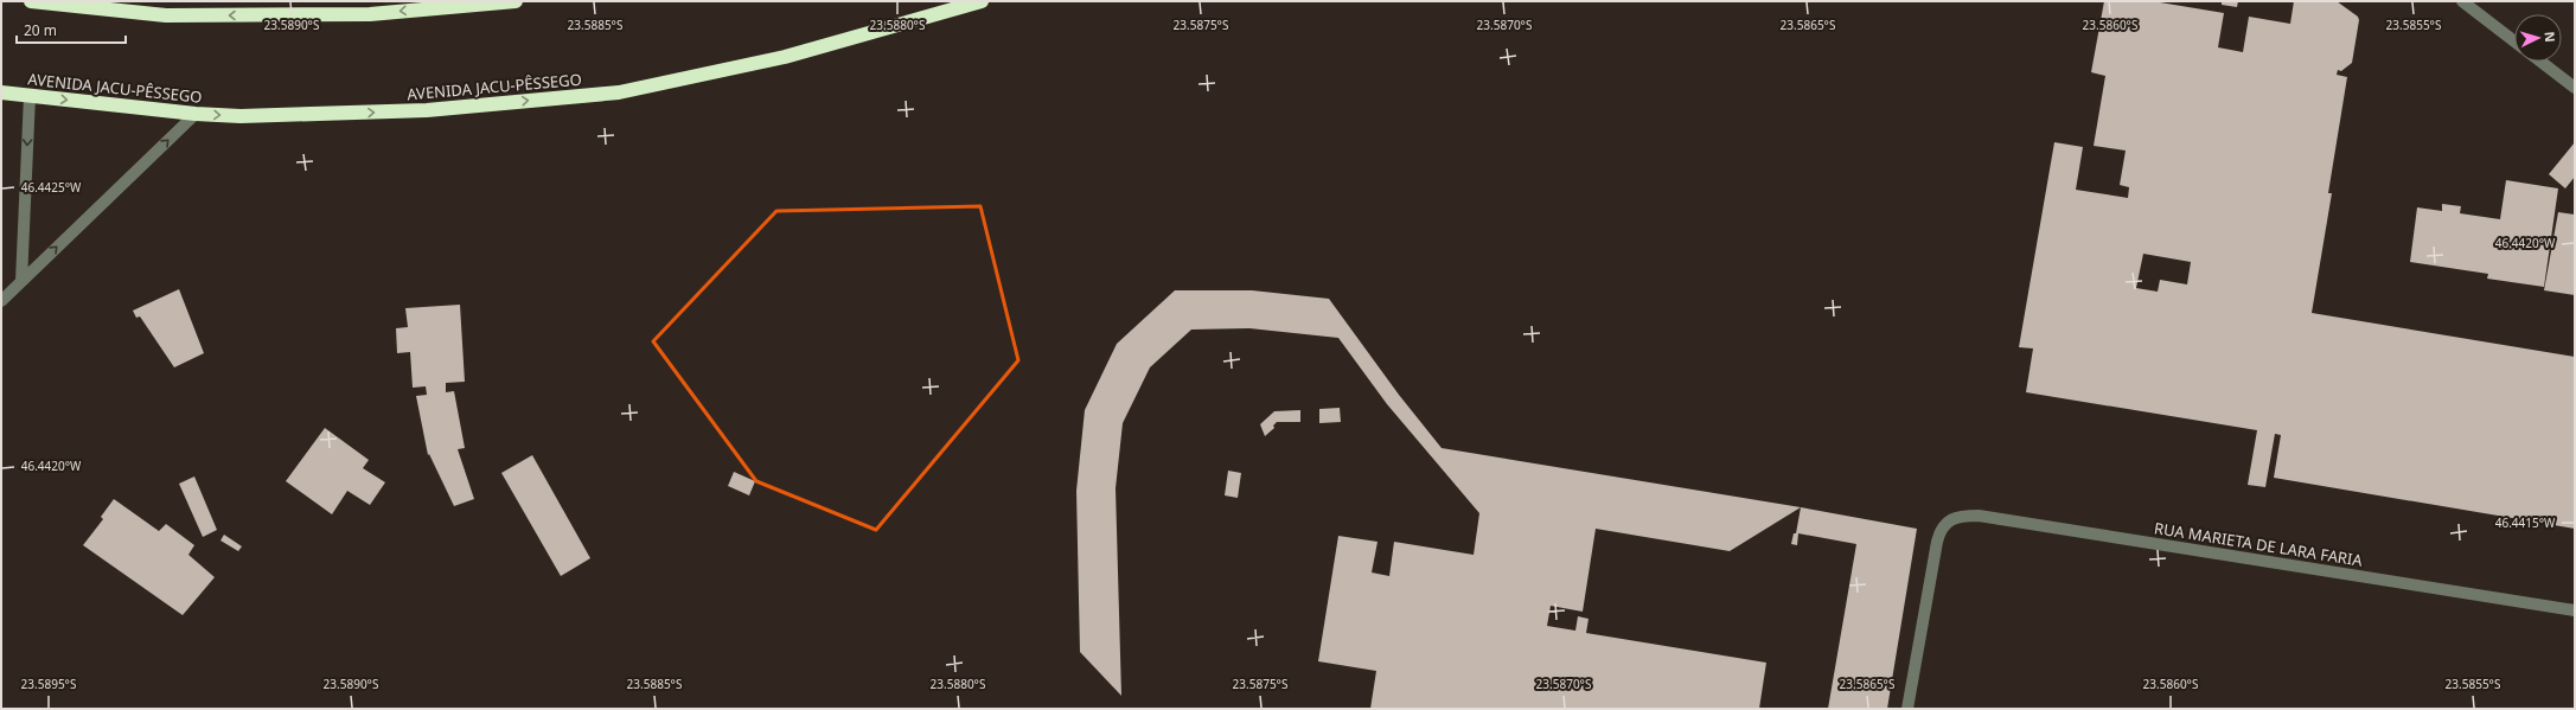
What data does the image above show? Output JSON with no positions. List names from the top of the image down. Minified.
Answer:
{"streets":{"highway":["AVENIDA JACU-PÊSSEGO"],"street":["RUA MARIETA DE LARA FARIA"]},"scale_bar":"20 m","north":"right","coordinates":["23.5890°S","23.5885°S","23.5880°S","23.5875°S","23.5870°S","23.5865°S","23.5860°S","23.5855°S","46.4425°W","46.4420°W","46.4415°W","23.5895°S"]}
